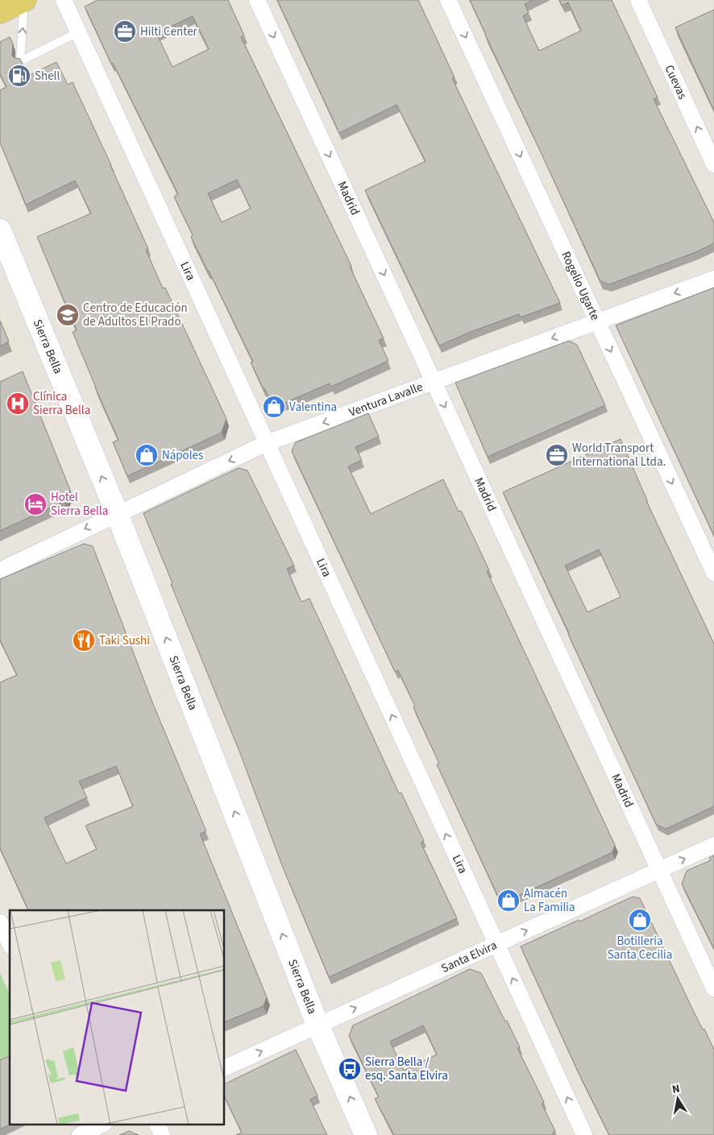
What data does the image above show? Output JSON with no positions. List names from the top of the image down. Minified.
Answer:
{"streets":{"main road":["Sierra Bella"],"street":["Cuevas","Madrid","Lira","Rogelio Ugarte","Ventura Lavalle","Santa Elvira"]},"crossings":[["Madrid","Ventura Lavalle"],["Madrid","Santa Elvira"],["Lira","Ventura Lavalle"],["Lira","Santa Elvira"],["Rogelio Ugarte","Ventura Lavalle"],["Sierra Bella","Ventura Lavalle"],["Sierra Bella","Santa Elvira"]],"one_way":["Cuevas","Madrid","Lira","Rogelio Ugarte","Sierra Bella","Ventura Lavalle","Santa Elvira"],"places":{"office":["Hilti Center","World Transport International Ltda."],"fuel station":["Shell"],"school or university":["Centro de Educación de Adultos El Prado"],"hospital":["Clínica Sierra Bella"],"shop":["Valentina","Nápoles","Almacén La Familia","Botilleria Santa Cecilia"],"hotel":["Hotel Sierra Bella"],"restaurant":["Taki Sushi"],"bus stop":["Sierra Bella / esq. Santa Elvira"]},"north":"top"}
